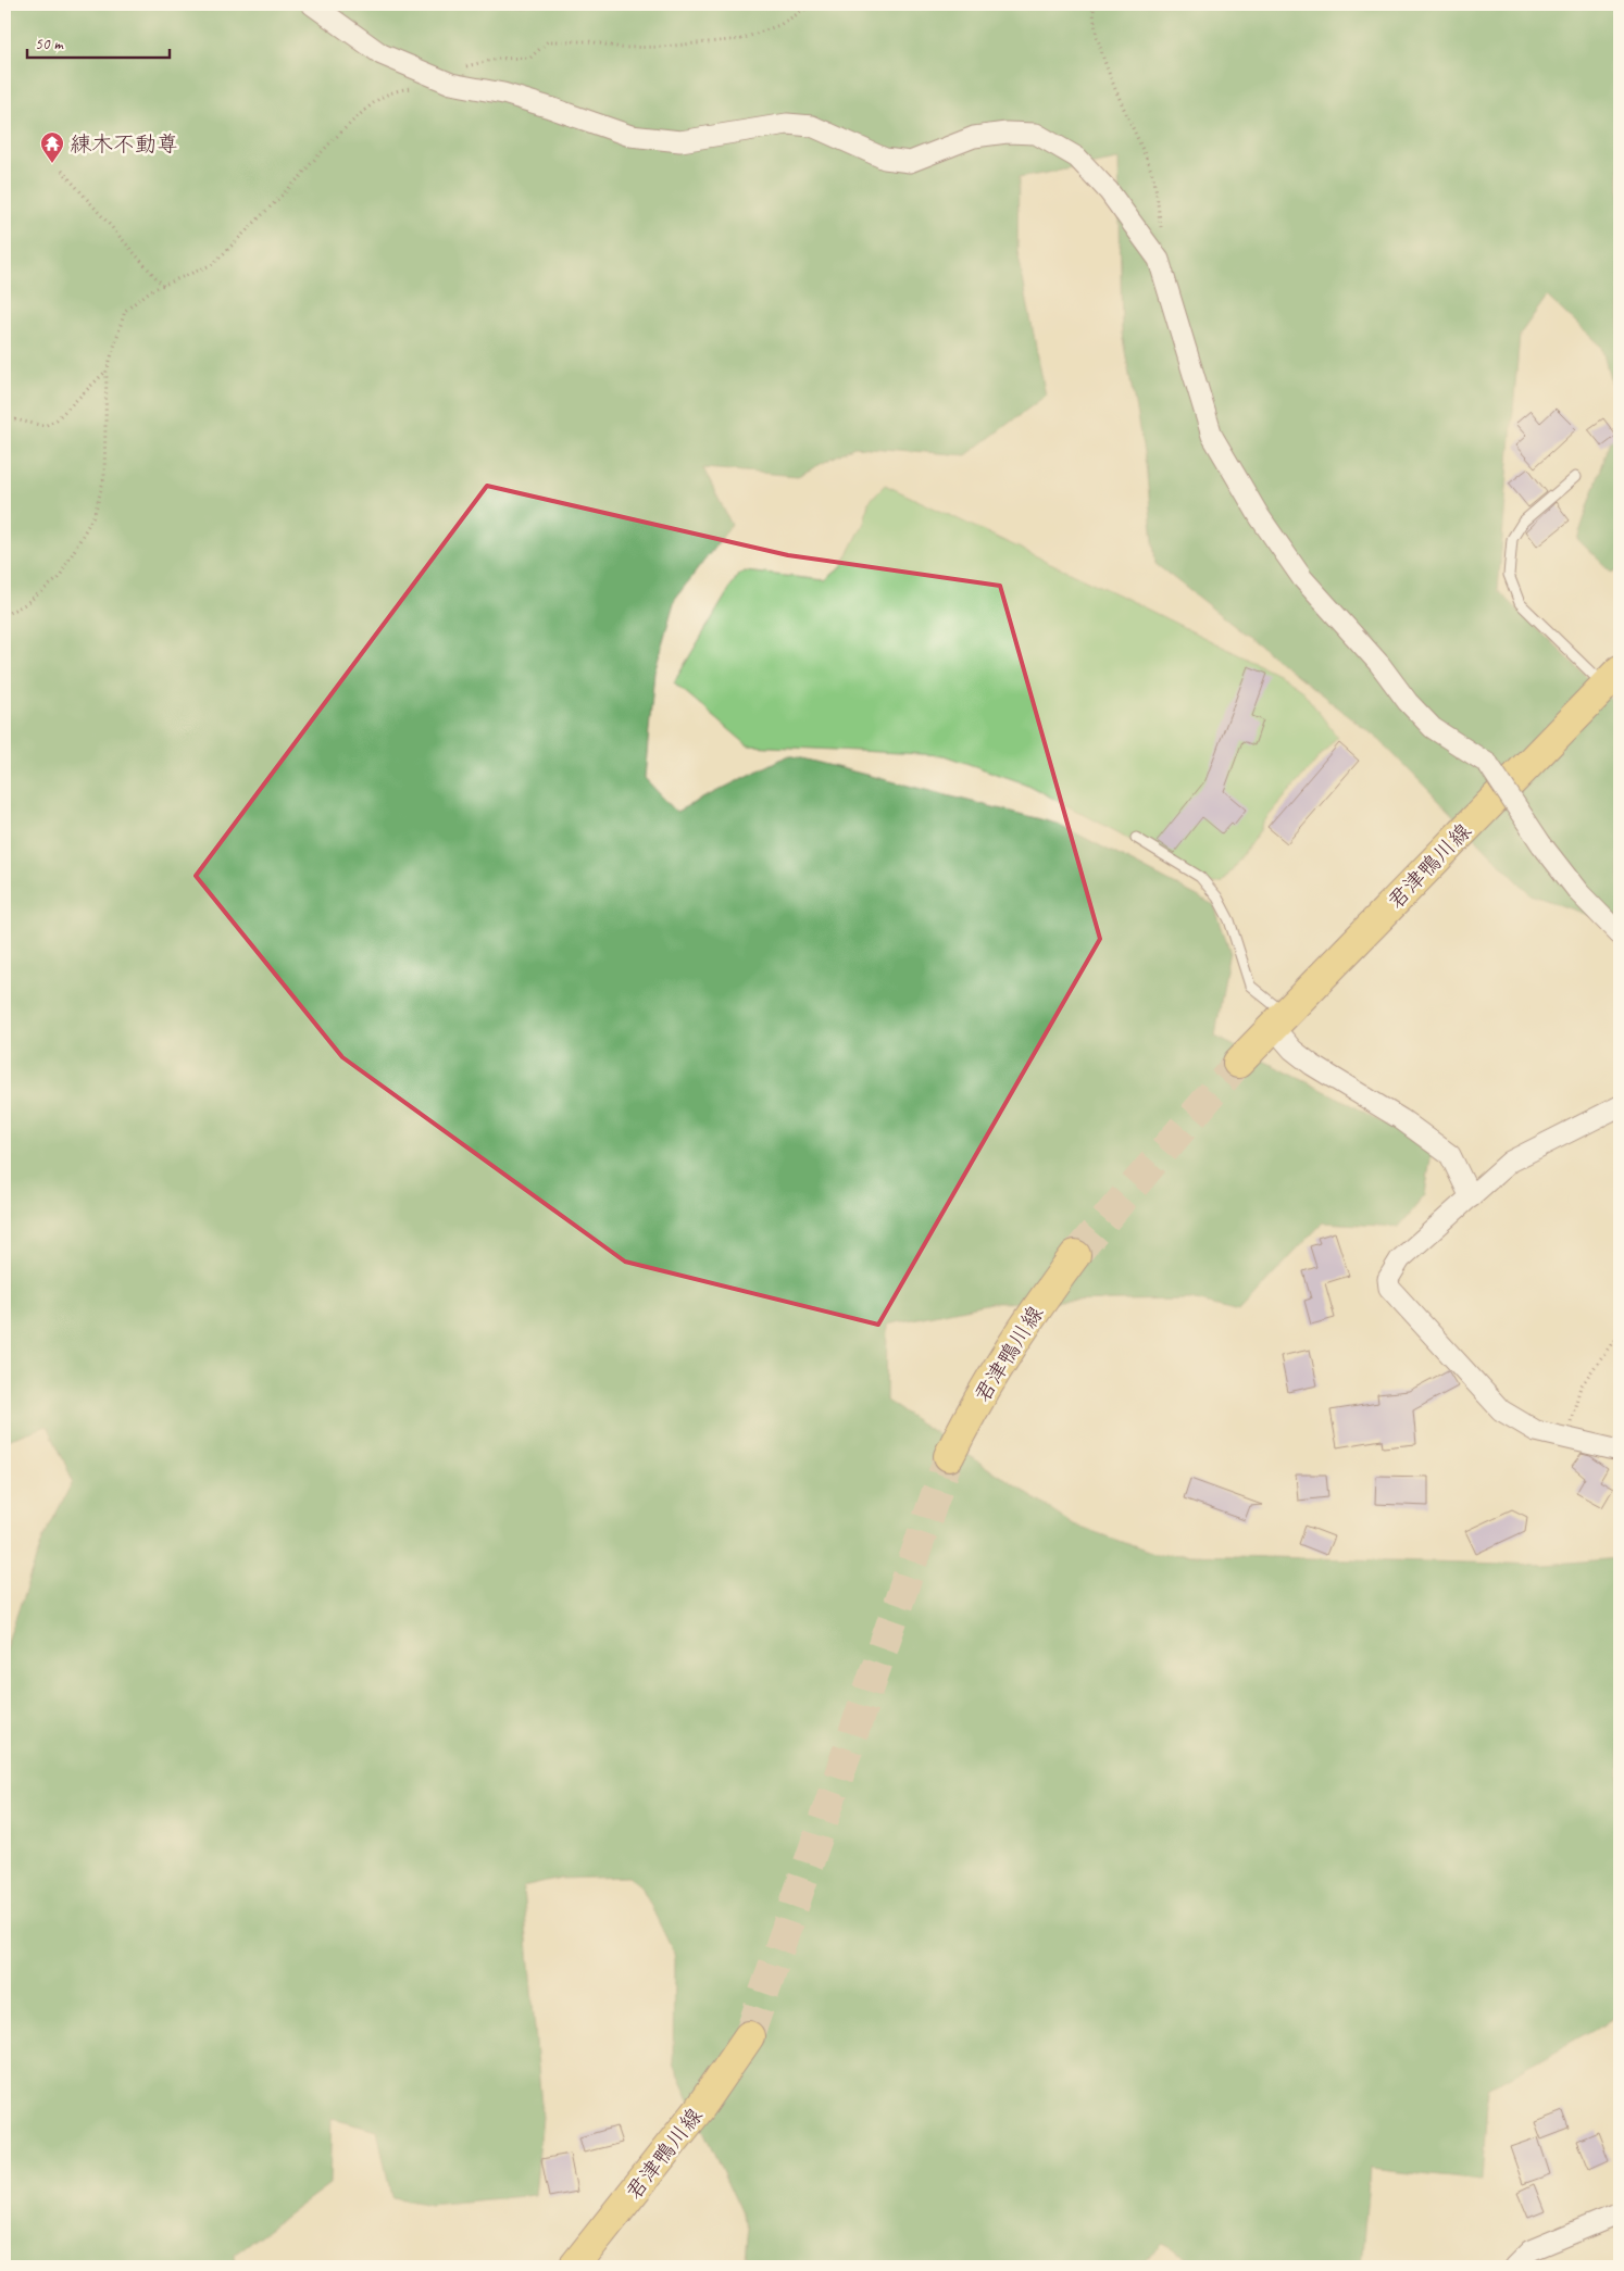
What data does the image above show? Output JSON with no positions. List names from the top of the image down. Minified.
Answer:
{"streets":{"main road":["君津鴨川線"]},"places":{"temple":["練木不動尊"]},"scale_bar":"50 m"}
